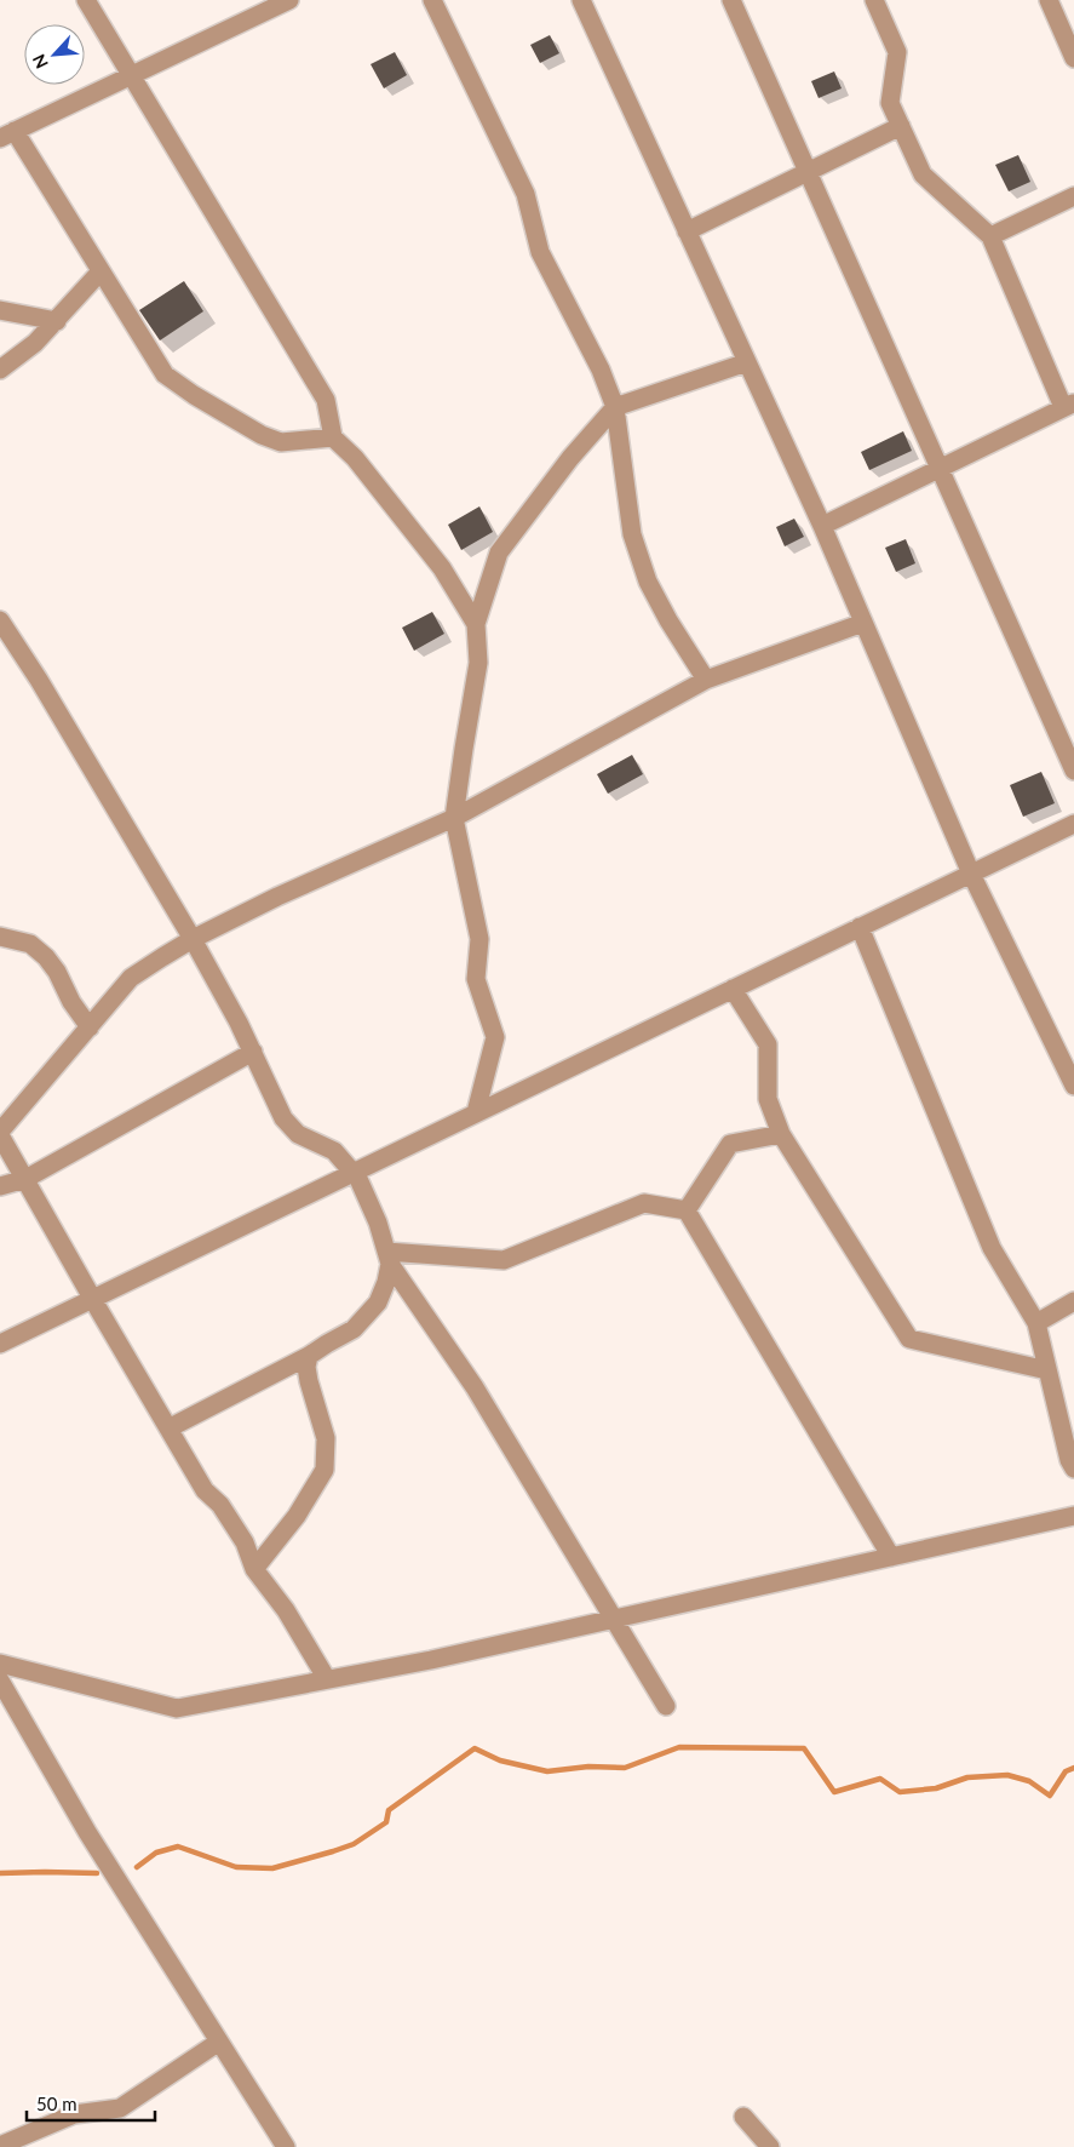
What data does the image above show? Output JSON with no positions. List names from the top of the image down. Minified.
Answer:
{"scale_bar":"50 m","north":"bottom left"}
